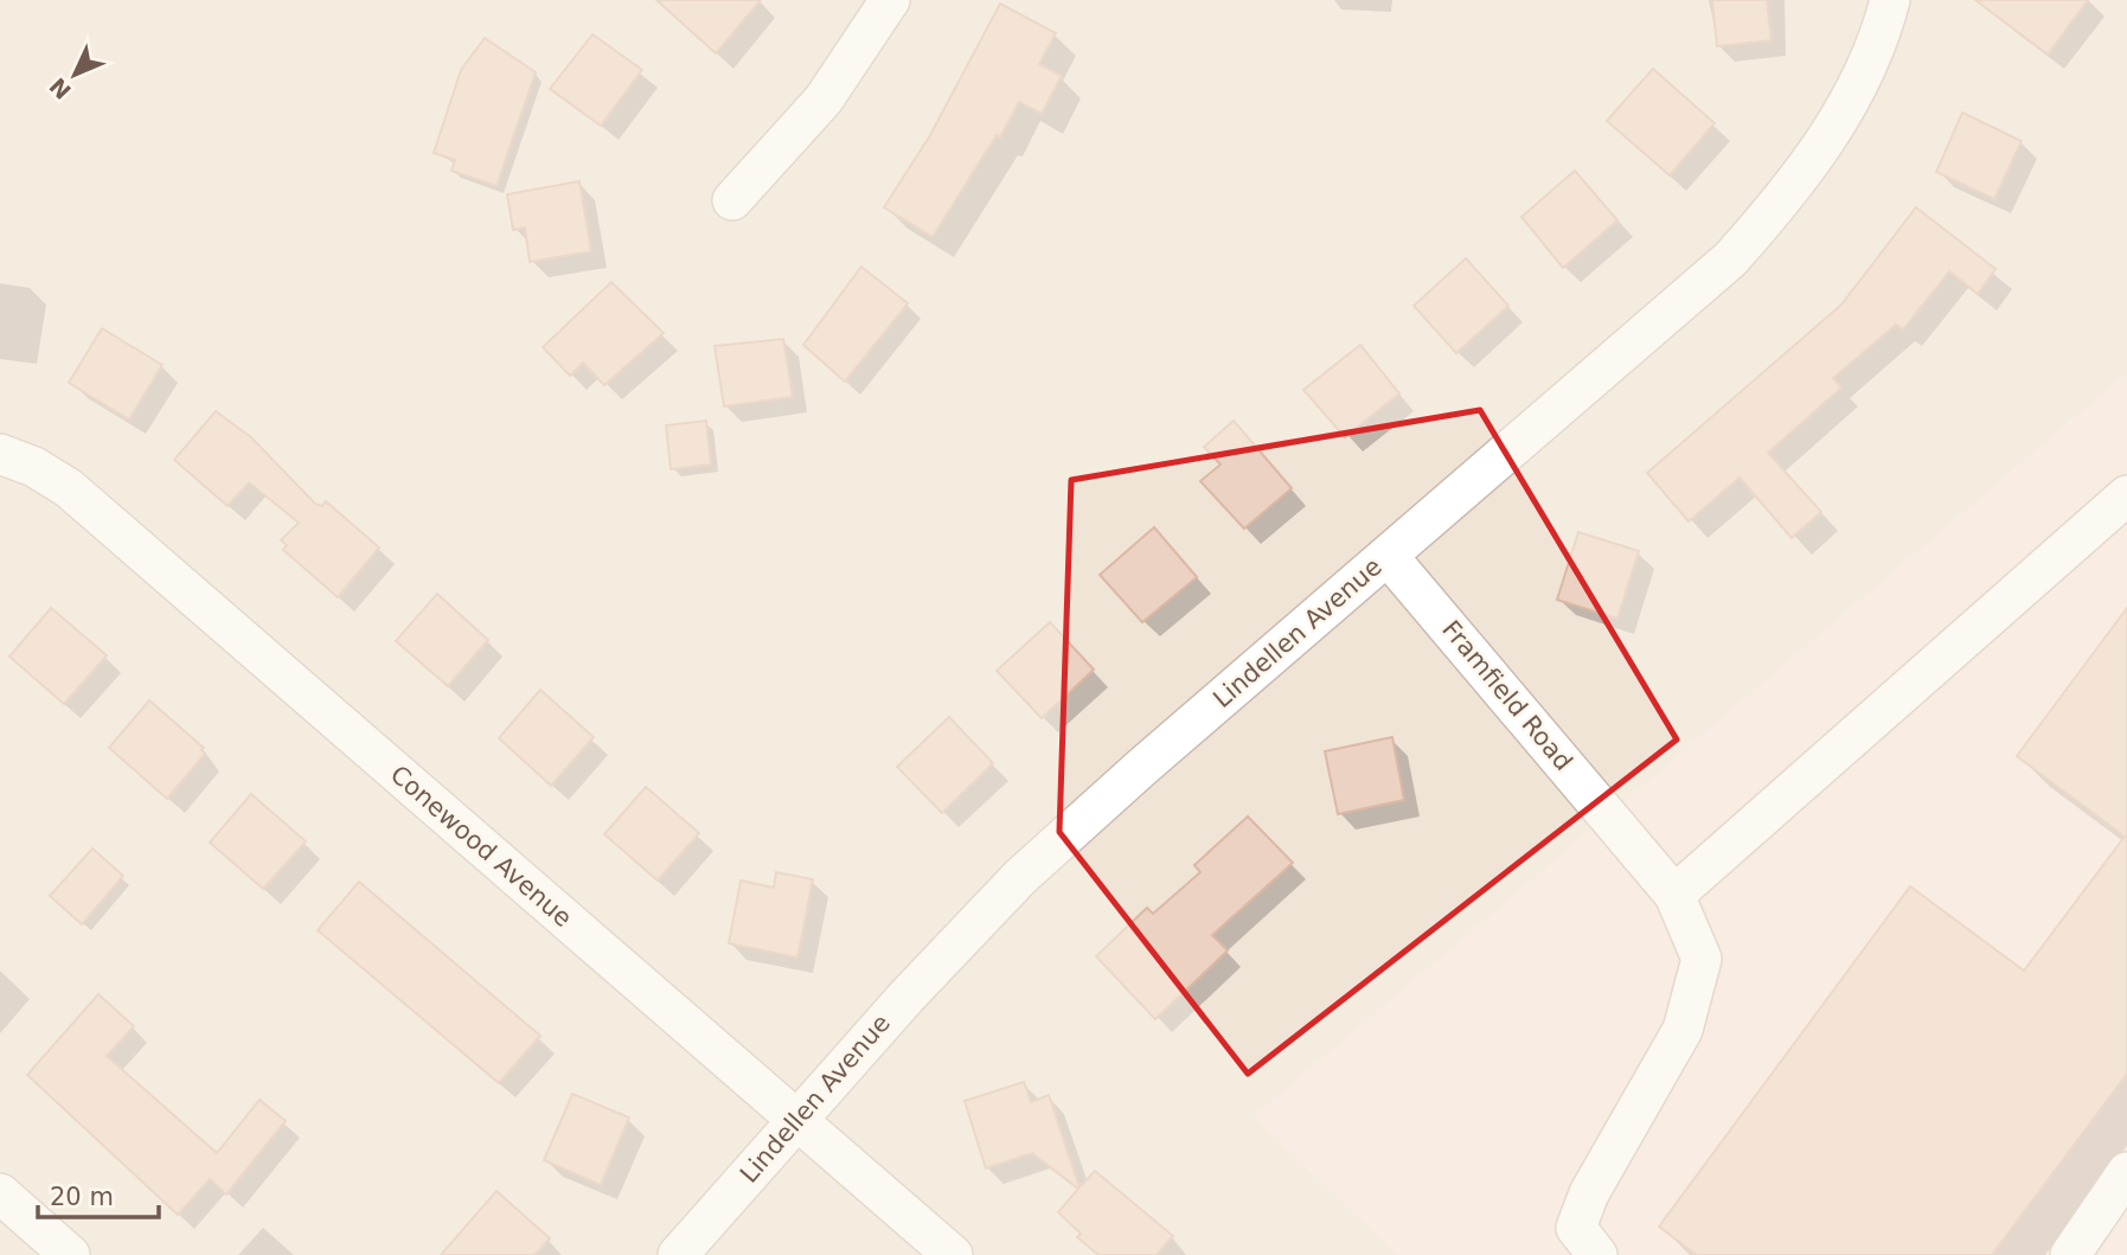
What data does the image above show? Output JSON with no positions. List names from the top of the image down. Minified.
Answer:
{"streets":{"street":["Lindellen Avenue","Framfield Road","Conewood Avenue"]},"crossings":[["Lindellen Avenue","Framfield Road"],["Lindellen Avenue","Conewood Avenue"]],"scale_bar":"20 m","north":"bottom left"}
